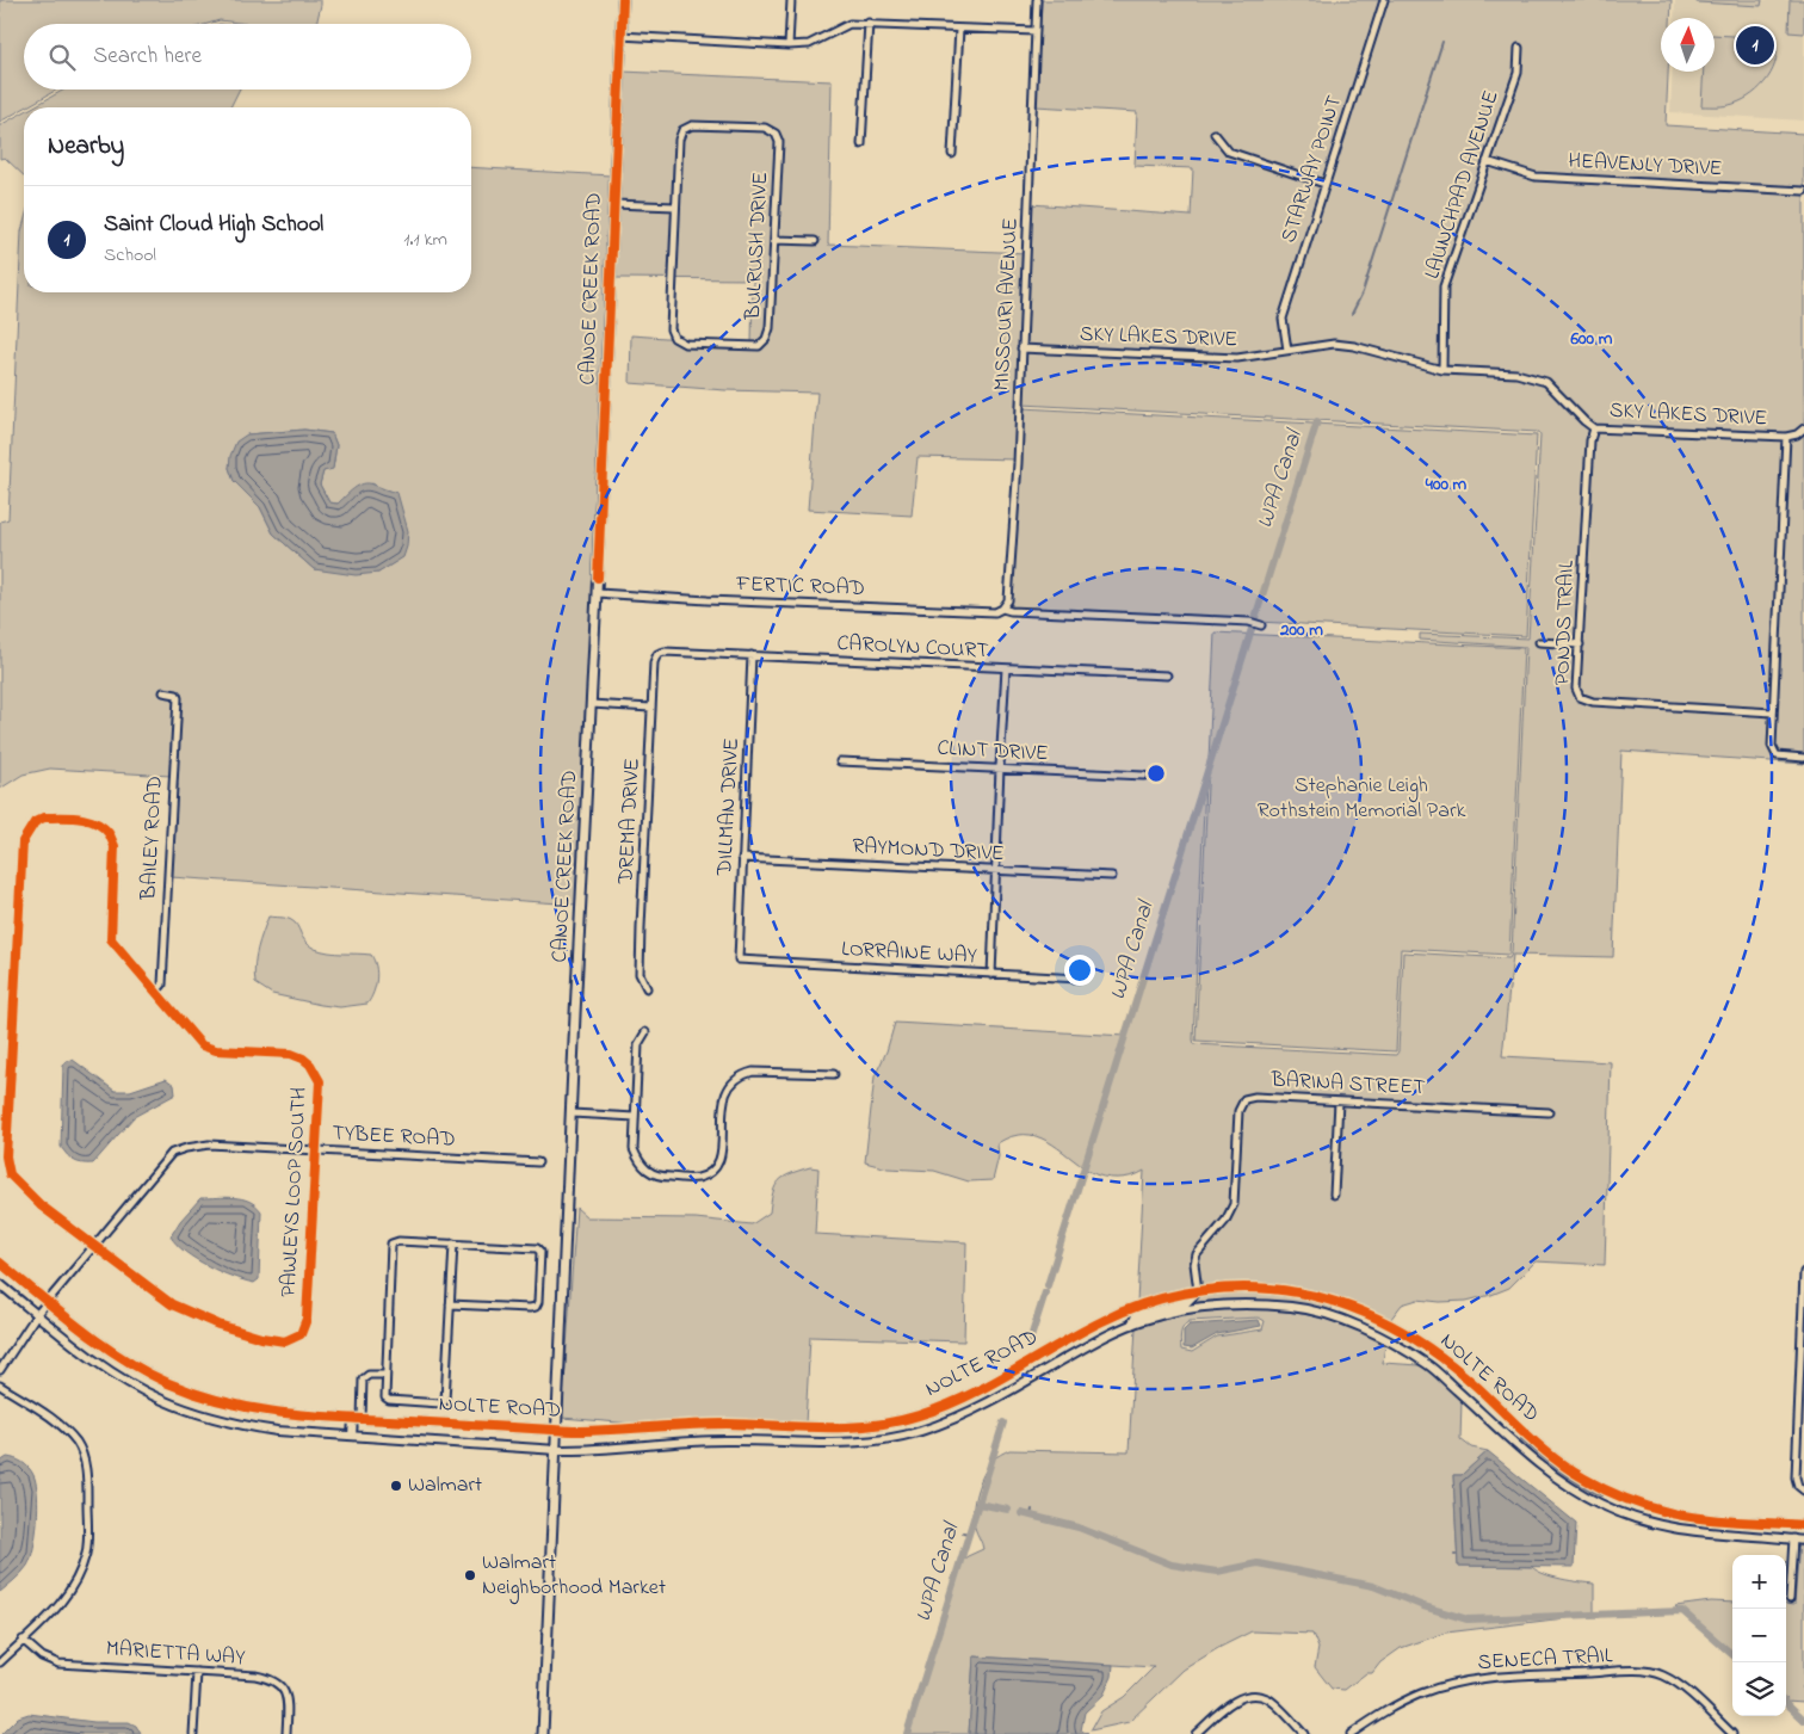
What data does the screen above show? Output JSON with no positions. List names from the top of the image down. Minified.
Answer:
{"streets":{"main road":["CANOE CREEK ROAD"],"street":["HEAVENLY DRIVE","STARWAY POINT","LAUNCHPAD AVENUE","BULRUSH DRIVE","MISSOURI AVENUE","SKY LAKES DRIVE","FERTIC ROAD","PONDS TRAIL","CAROLYN COURT","CLINT DRIVE","DILLMAN DRIVE","DREMA DRIVE","BAILEY ROAD","RAYMOND DRIVE","LORRAINE WAY","BARINA STREET","TYBEE ROAD","PAWLEYS LOOP SOUTH","NOLTE ROAD","MARIETTA WAY","SENECA TRAIL"]},"crossings":[["HEAVENLY DRIVE","LAUNCHPAD AVENUE"],["STARWAY POINT","SKY LAKES DRIVE"],["LAUNCHPAD AVENUE","SKY LAKES DRIVE"],["CANOE CREEK ROAD","FERTIC ROAD"],["CANOE CREEK ROAD","NOLTE ROAD"],["MISSOURI AVENUE","SKY LAKES DRIVE"],["MISSOURI AVENUE","FERTIC ROAD"],["SKY LAKES DRIVE","PONDS TRAIL"],["CAROLYN COURT","DILLMAN DRIVE"],["CAROLYN COURT","DREMA DRIVE"],["DILLMAN DRIVE","RAYMOND DRIVE"],["DILLMAN DRIVE","LORRAINE WAY"],["BAILEY ROAD","PAWLEYS LOOP SOUTH"],["BARINA STREET","NOLTE ROAD"],["TYBEE ROAD","PAWLEYS LOOP SOUTH"],["TYBEE ROAD","NOLTE ROAD"]],"water":["WPA Canal"],"parks":["Stephanie Leigh Rothstein Memorial Park"],"places":["Walmart","Walmart Neighborhood Market"],"north":"top","page":{"pins":"1","search":"Search here","heading":"Nearby","list":[{"mark":"1","name":"Saint Cloud High School","note":"School","value":"1.1 km"}],"map_buttons":["+","−"]},"rings":["600 m","400 m","200 m"]}
